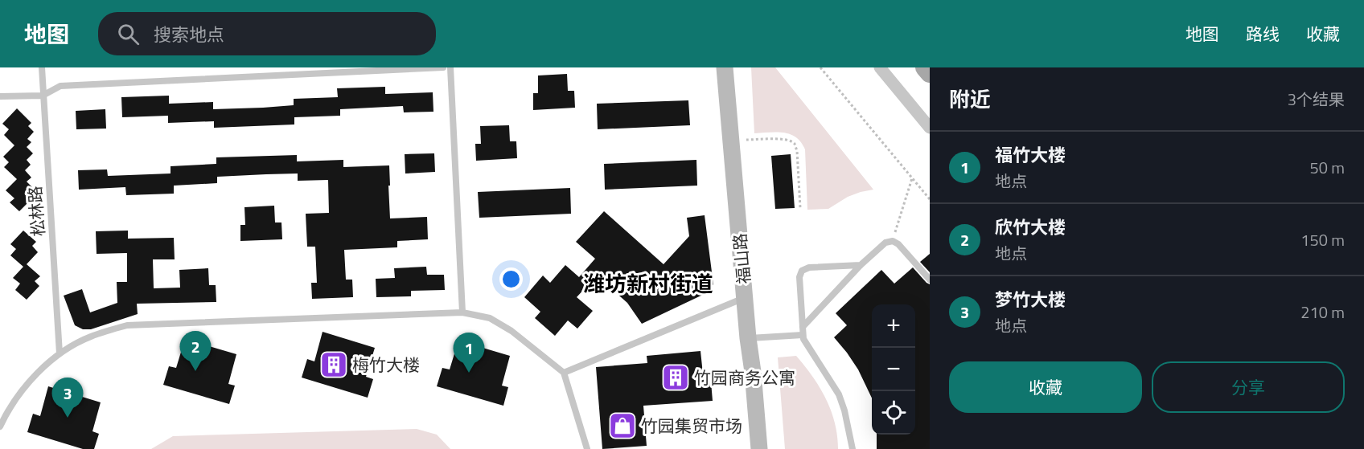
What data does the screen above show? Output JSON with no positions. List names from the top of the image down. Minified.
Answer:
{"streets":{"street":["福山路"],"lane":["松林路"]},"districts":["潍坊新村街道"],"places":{"building":["梅竹大楼","竹园商务公寓"],"shop":["竹园集贸市场"]},"page":{"header":"地图","search":"搜索地点","nav":["地图","路线","收藏"],"heading":["附近","3个结果"],"list":[{"mark":"1","name":"福竹大楼","note":"地点","value":"50 m"},{"mark":"2","name":"欣竹大楼","note":"地点","value":"150 m"},{"mark":"3","name":"梦竹大楼","note":"地点","value":"210 m"}],"map_buttons":["+","−"],"pins":["2","1","3"],"buttons":["收藏","分享"]}}
